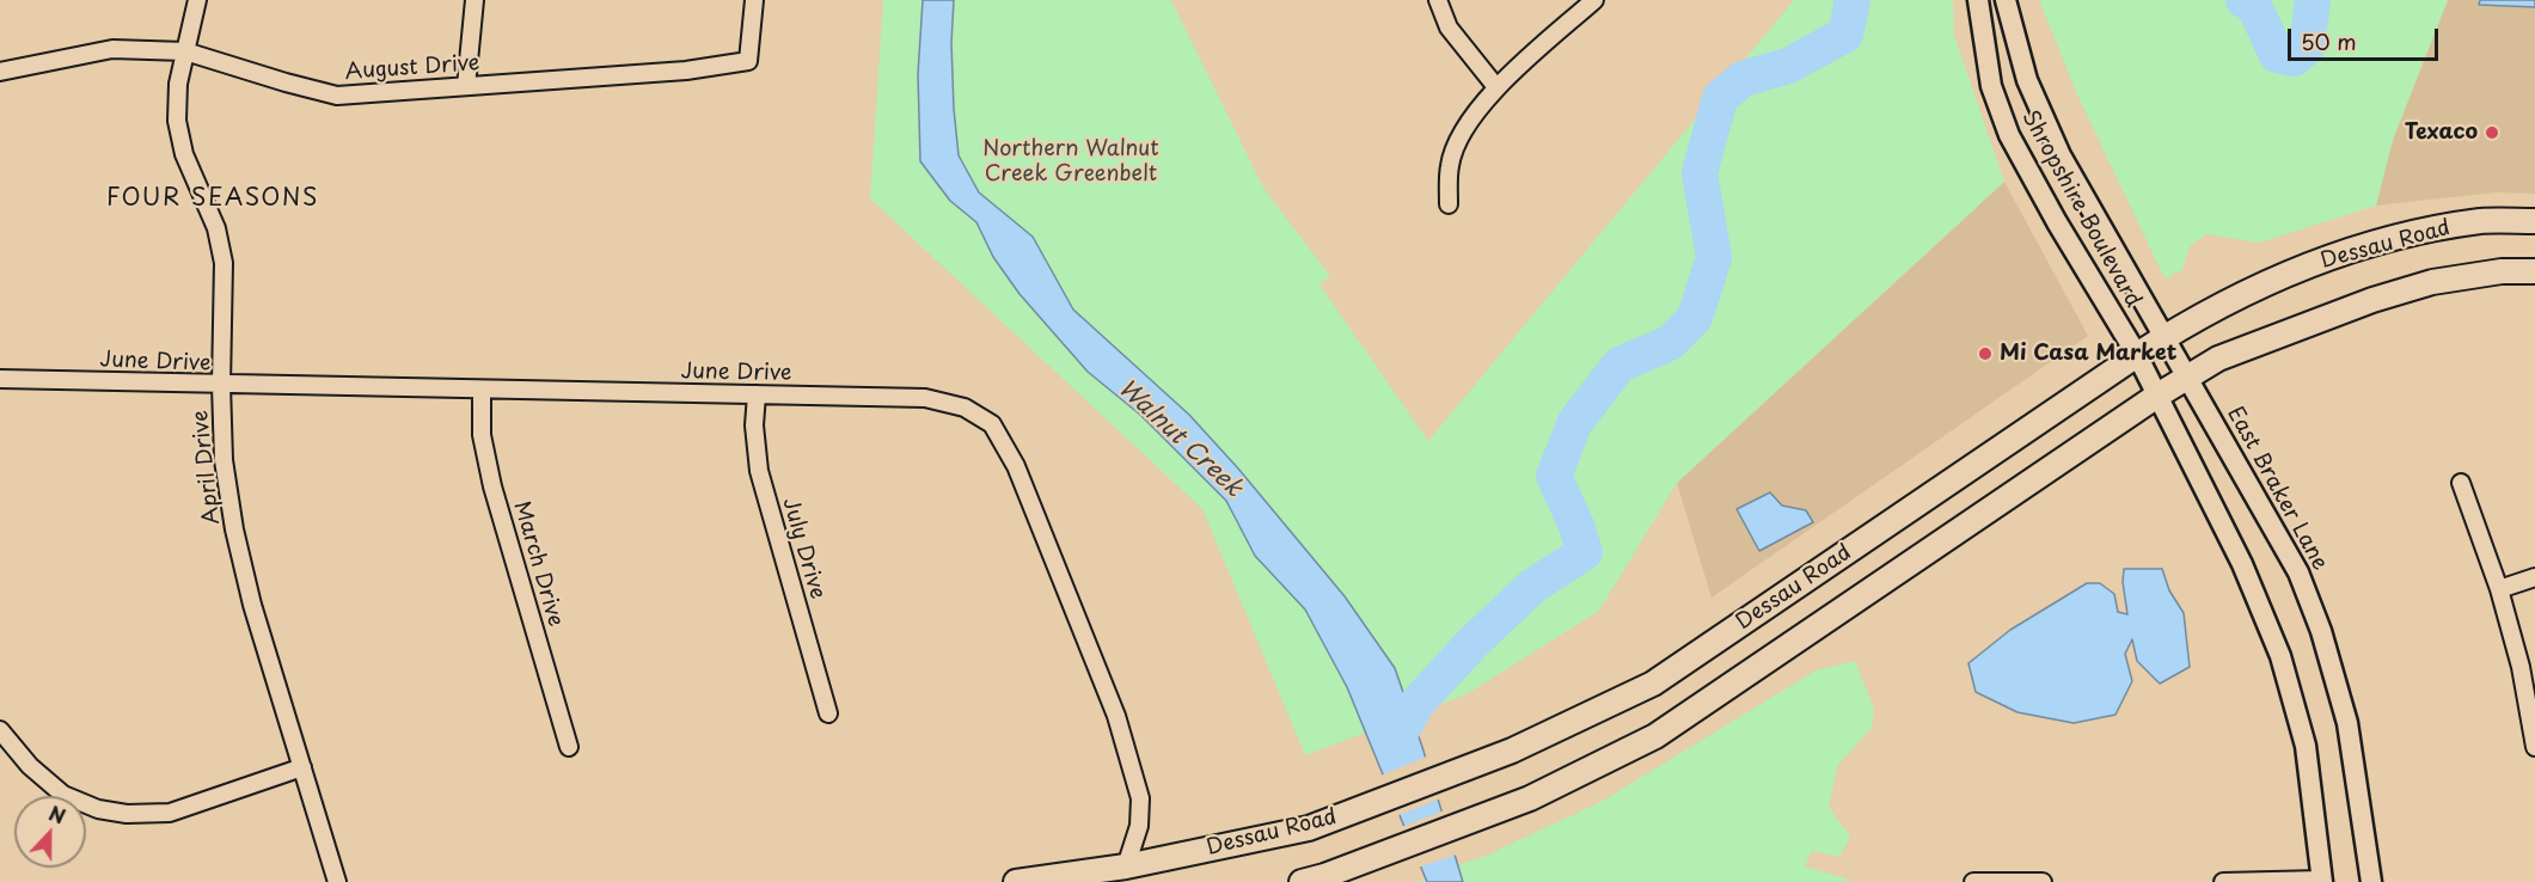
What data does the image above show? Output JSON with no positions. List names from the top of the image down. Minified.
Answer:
{"streets":{"main road":["Dessau Road"],"street":["August Drive","Shropshire Boulevard","June Drive","April Drive","East Braker Lane","July Drive","March Drive"]},"crossings":[["August Drive","April Drive"],["Shropshire Boulevard","Dessau Road"],["Shropshire Boulevard","East Braker Lane"],["Dessau Road","June Drive"],["Dessau Road","East Braker Lane"],["June Drive","April Drive"],["June Drive","July Drive"],["June Drive","March Drive"]],"districts":["FOUR SEASONS"],"water":["Walnut Creek"],"parks":["Northern Walnut Creek Greenbelt"],"places":["Texaco","Mi Casa Market"],"scale_bar":"50 m","north":"top"}
